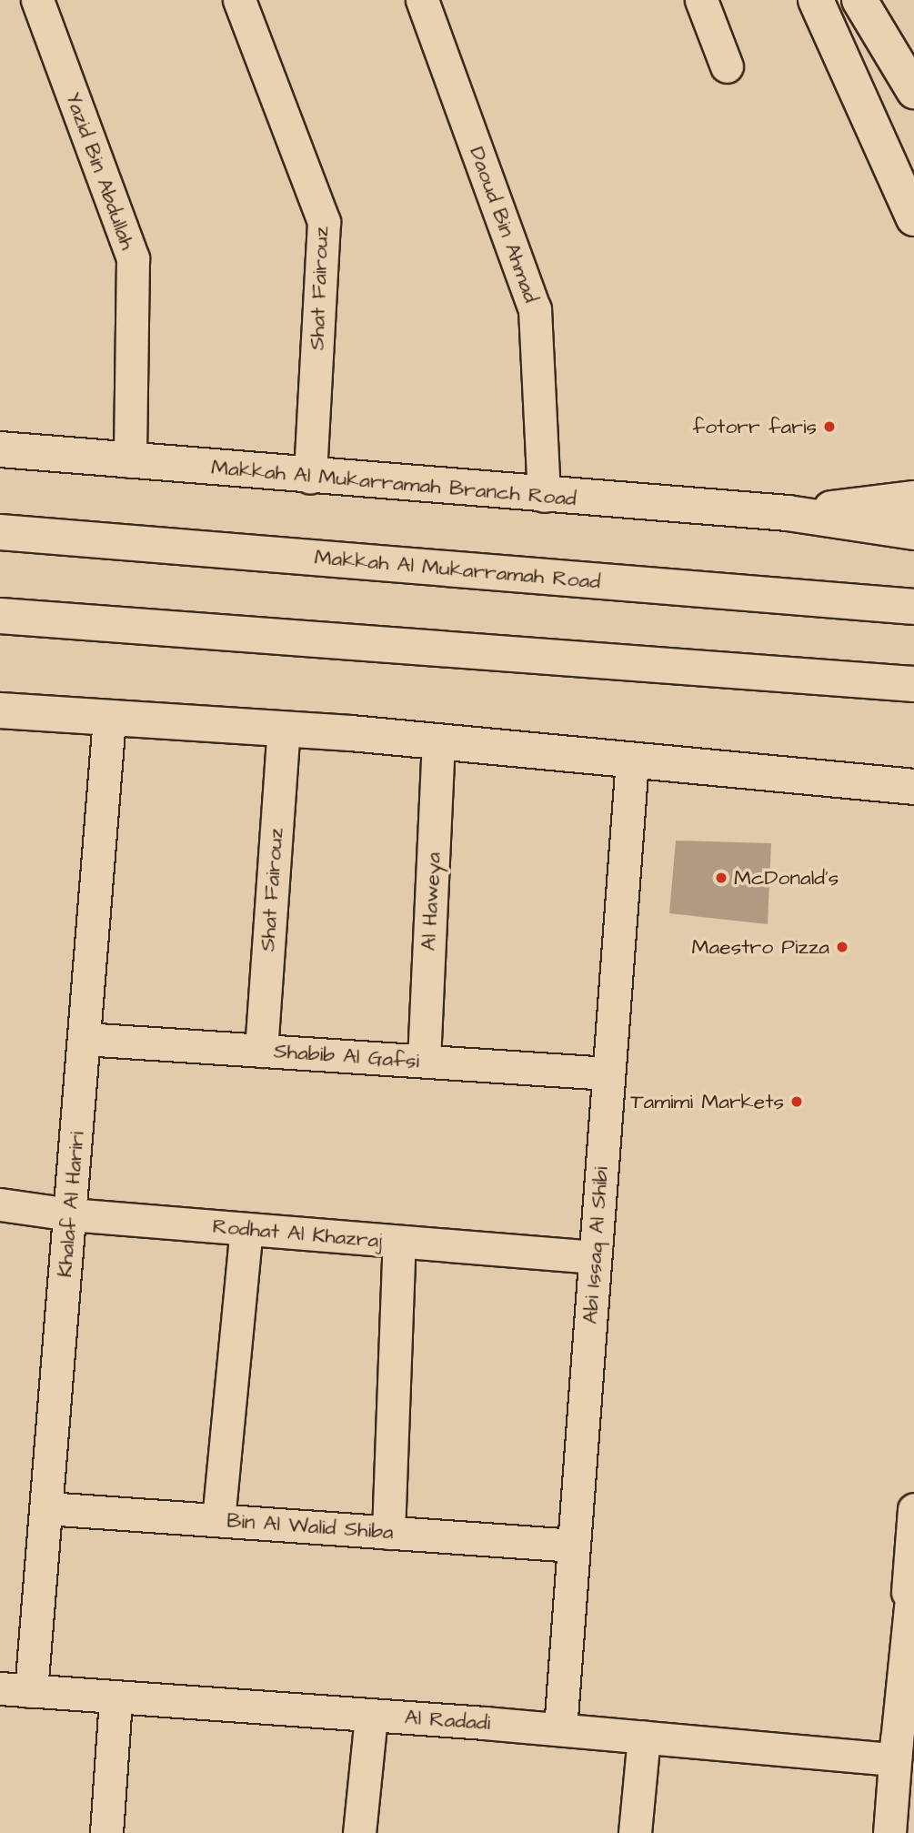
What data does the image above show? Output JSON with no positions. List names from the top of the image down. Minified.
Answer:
{"streets":{"main road":["Makkah Al Mukarramah Branch Road","Makkah Al Mukarramah Road"],"street":["Yazid Bin Abdullah","Daoud Bin Ahmad","Shat Fairouz","Al Haweya","Shabib Al Gafsi","Khalaf Al Hariri","Rodhat Al Khazraj","Abi Issaq Al Shibi","Bin Al Walid Shiba","Al Radadi"]},"crossings":[["Yazid Bin Abdullah","Makkah Al Mukarramah Branch Road"],["Daoud Bin Ahmad","Makkah Al Mukarramah Branch Road"],["Shat Fairouz","Makkah Al Mukarramah Branch Road"],["Shat Fairouz","Shabib Al Gafsi"],["Al Haweya","Shabib Al Gafsi"],["Shabib Al Gafsi","Khalaf Al Hariri"],["Shabib Al Gafsi","Abi Issaq Al Shibi"],["Khalaf Al Hariri","Rodhat Al Khazraj"],["Khalaf Al Hariri","Bin Al Walid Shiba"],["Khalaf Al Hariri","Al Radadi"],["Rodhat Al Khazraj","Abi Issaq Al Shibi"],["Abi Issaq Al Shibi","Bin Al Walid Shiba"],["Abi Issaq Al Shibi","Al Radadi"]],"places":["fotorr faris","McDonald's","Maestro Pizza","Tamimi Markets"]}
